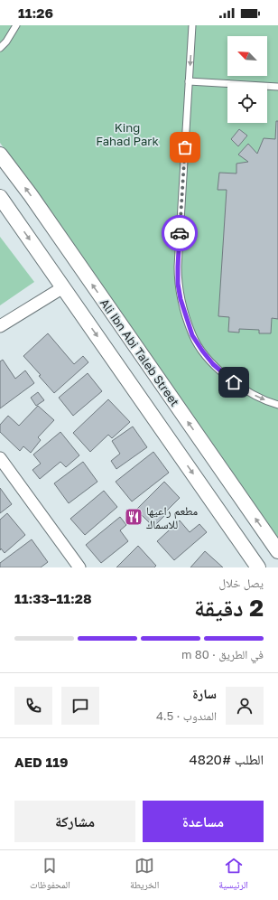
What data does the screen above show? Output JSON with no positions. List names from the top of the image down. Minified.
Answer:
{"streets":{"street":["Ali Ibn Abi Taleb Street"]},"parks":["King Fahad Park"],"places":{"restaurant":["مطعم راعيها للاسماك"]},"north":"top left","page":{"status":"11:26","heading":["2 دقيقة","يصل خلال","11:28–11:33"],"panel":["سارة","المندوب · 4.5","الطلب #4820","AED 119"],"bar":"في الطريق · 80 m","buttons":["مساعدة","مشاركة"],"tabs":["الرئيسية","الخريطة","المحفوظات"]}}
